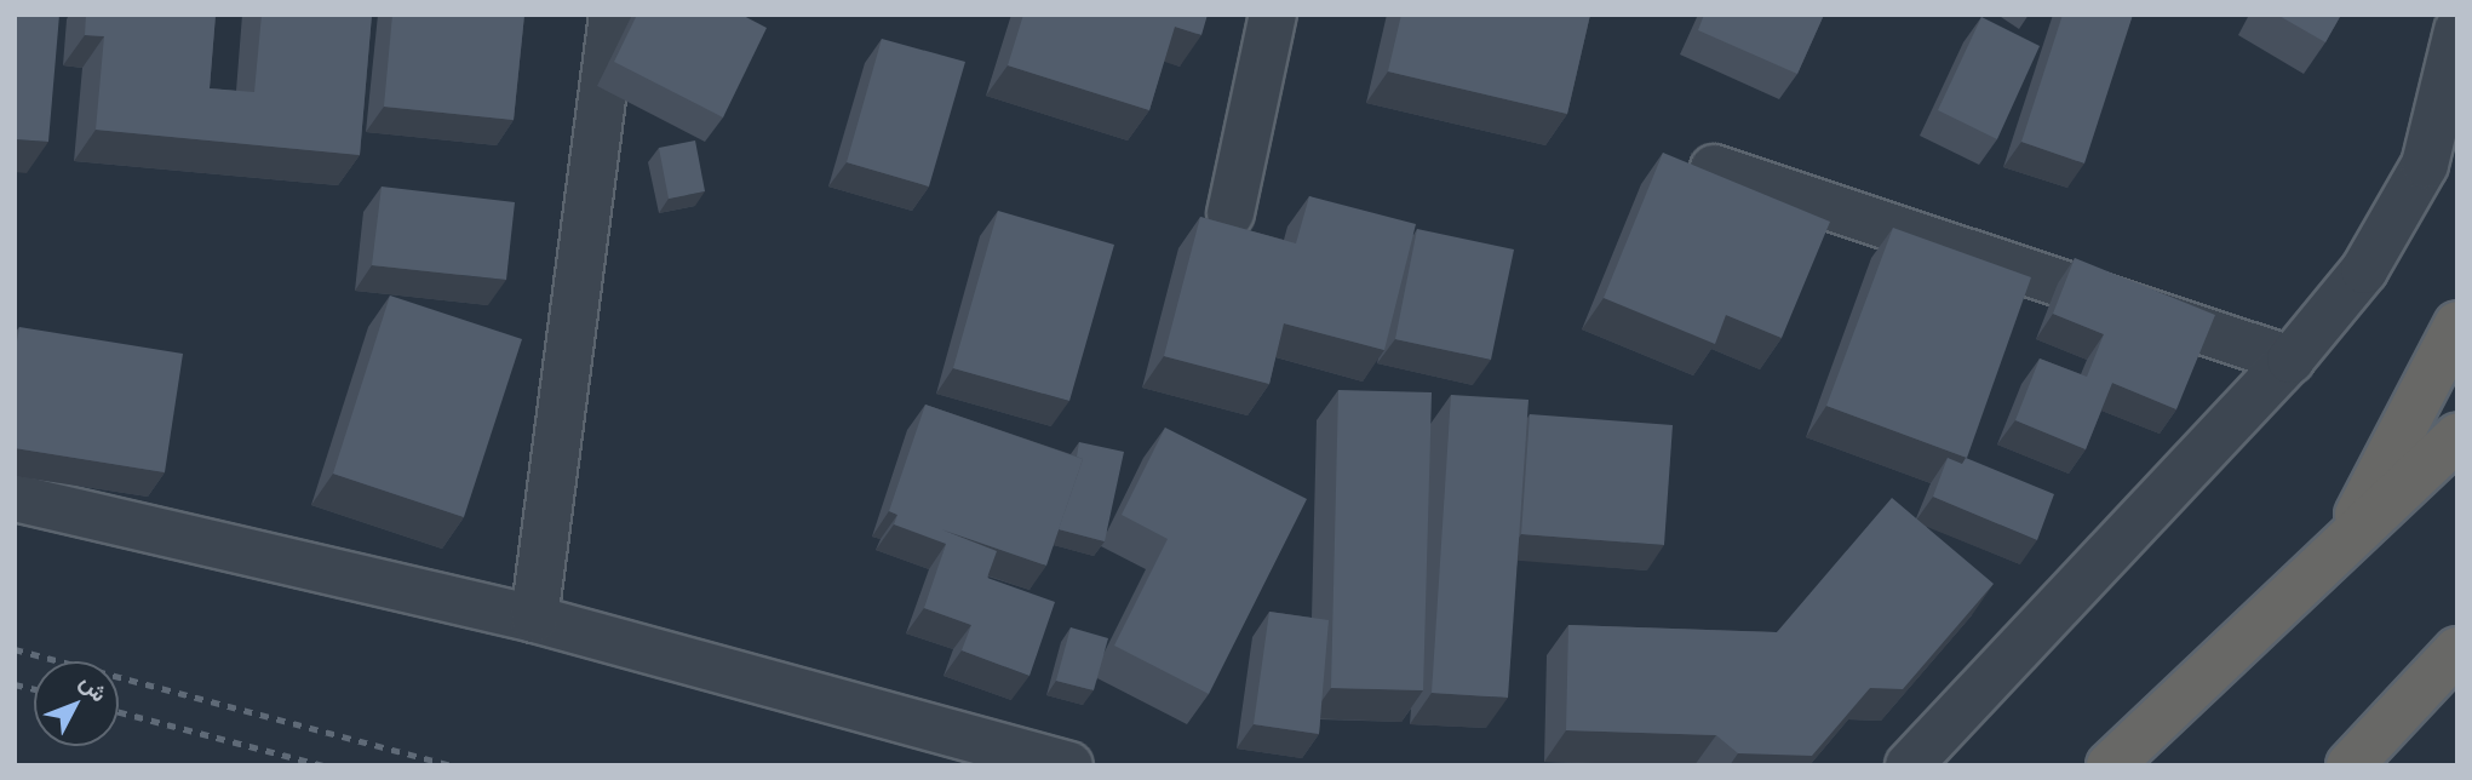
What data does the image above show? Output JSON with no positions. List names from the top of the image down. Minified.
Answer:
{"north":"top right"}
